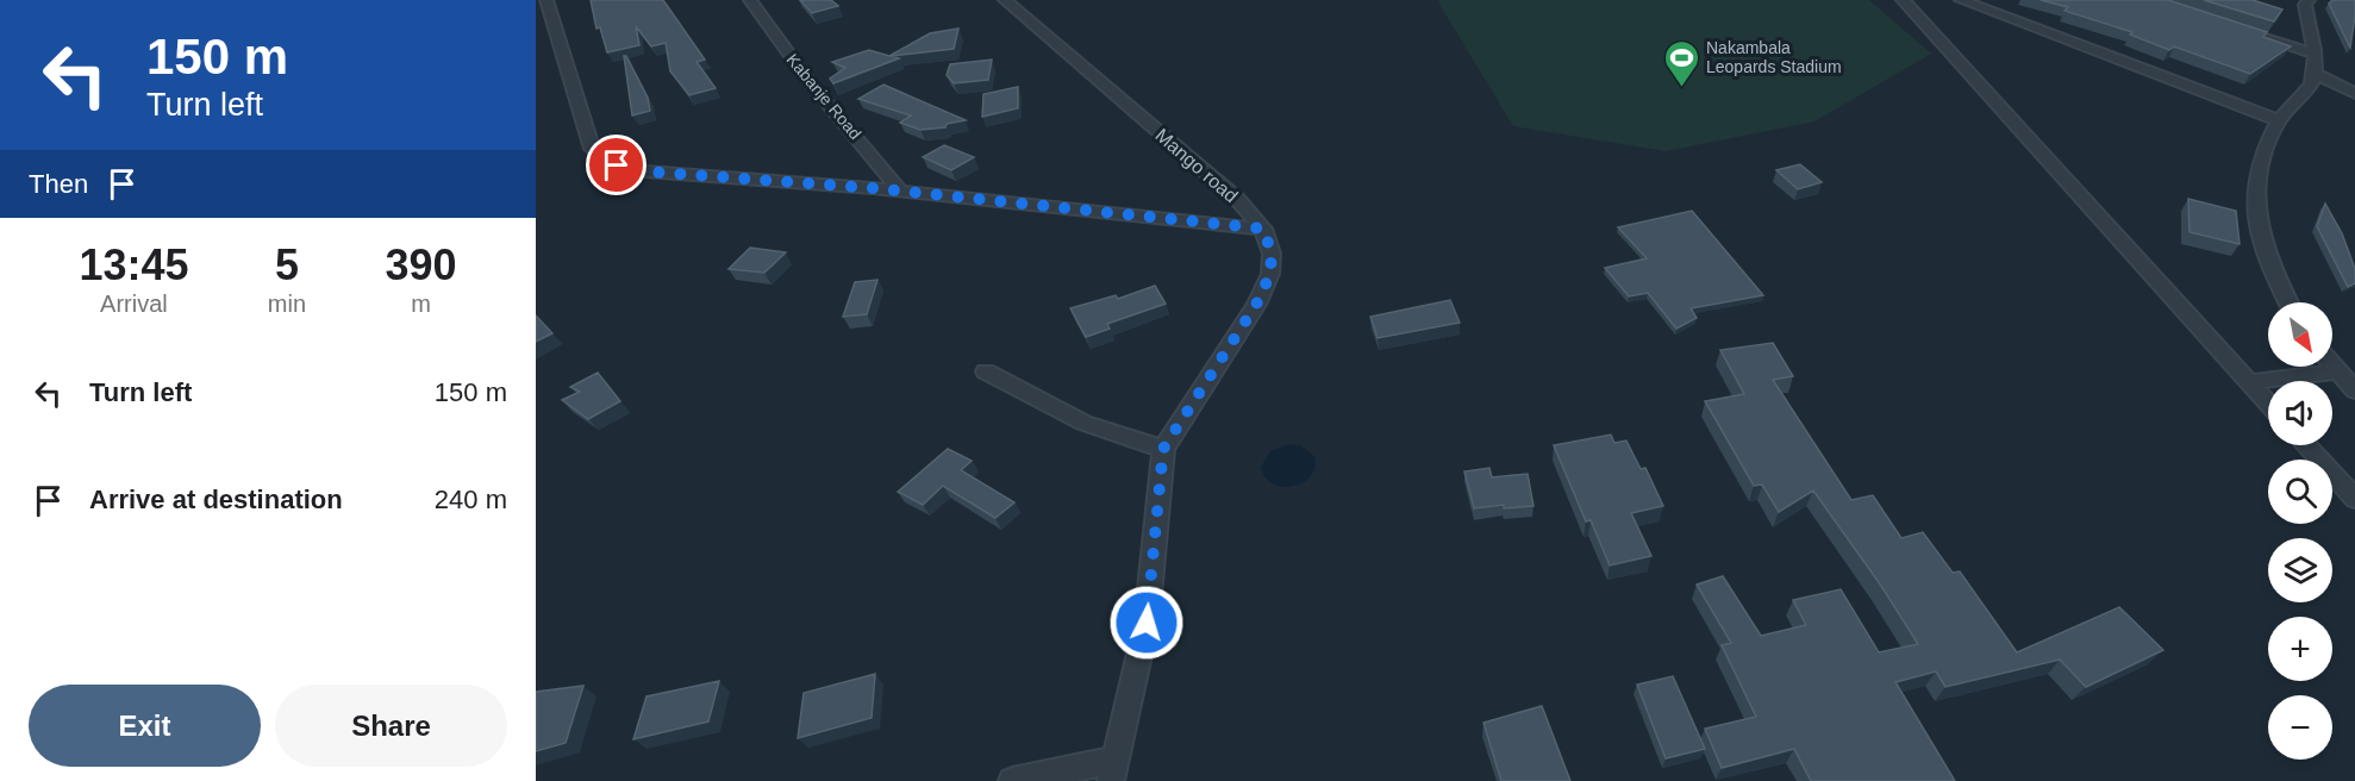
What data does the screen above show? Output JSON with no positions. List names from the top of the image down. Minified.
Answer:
{"streets":{"street":["Kabanje Road","Mango road"]},"places":{"sports":["Nakambala Leopards Stadium"]},"north":"bottom right","page":{"turn":["150 m","Turn left"],"then":"Then","eta":["13:45","Arrival","5","min","390","m"],"map_buttons":["+","−"],"list":[{"name":"Turn left","value":"150 m"},{"name":"Arrive at destination","value":"240 m"}],"buttons":["Exit","Share"]}}
